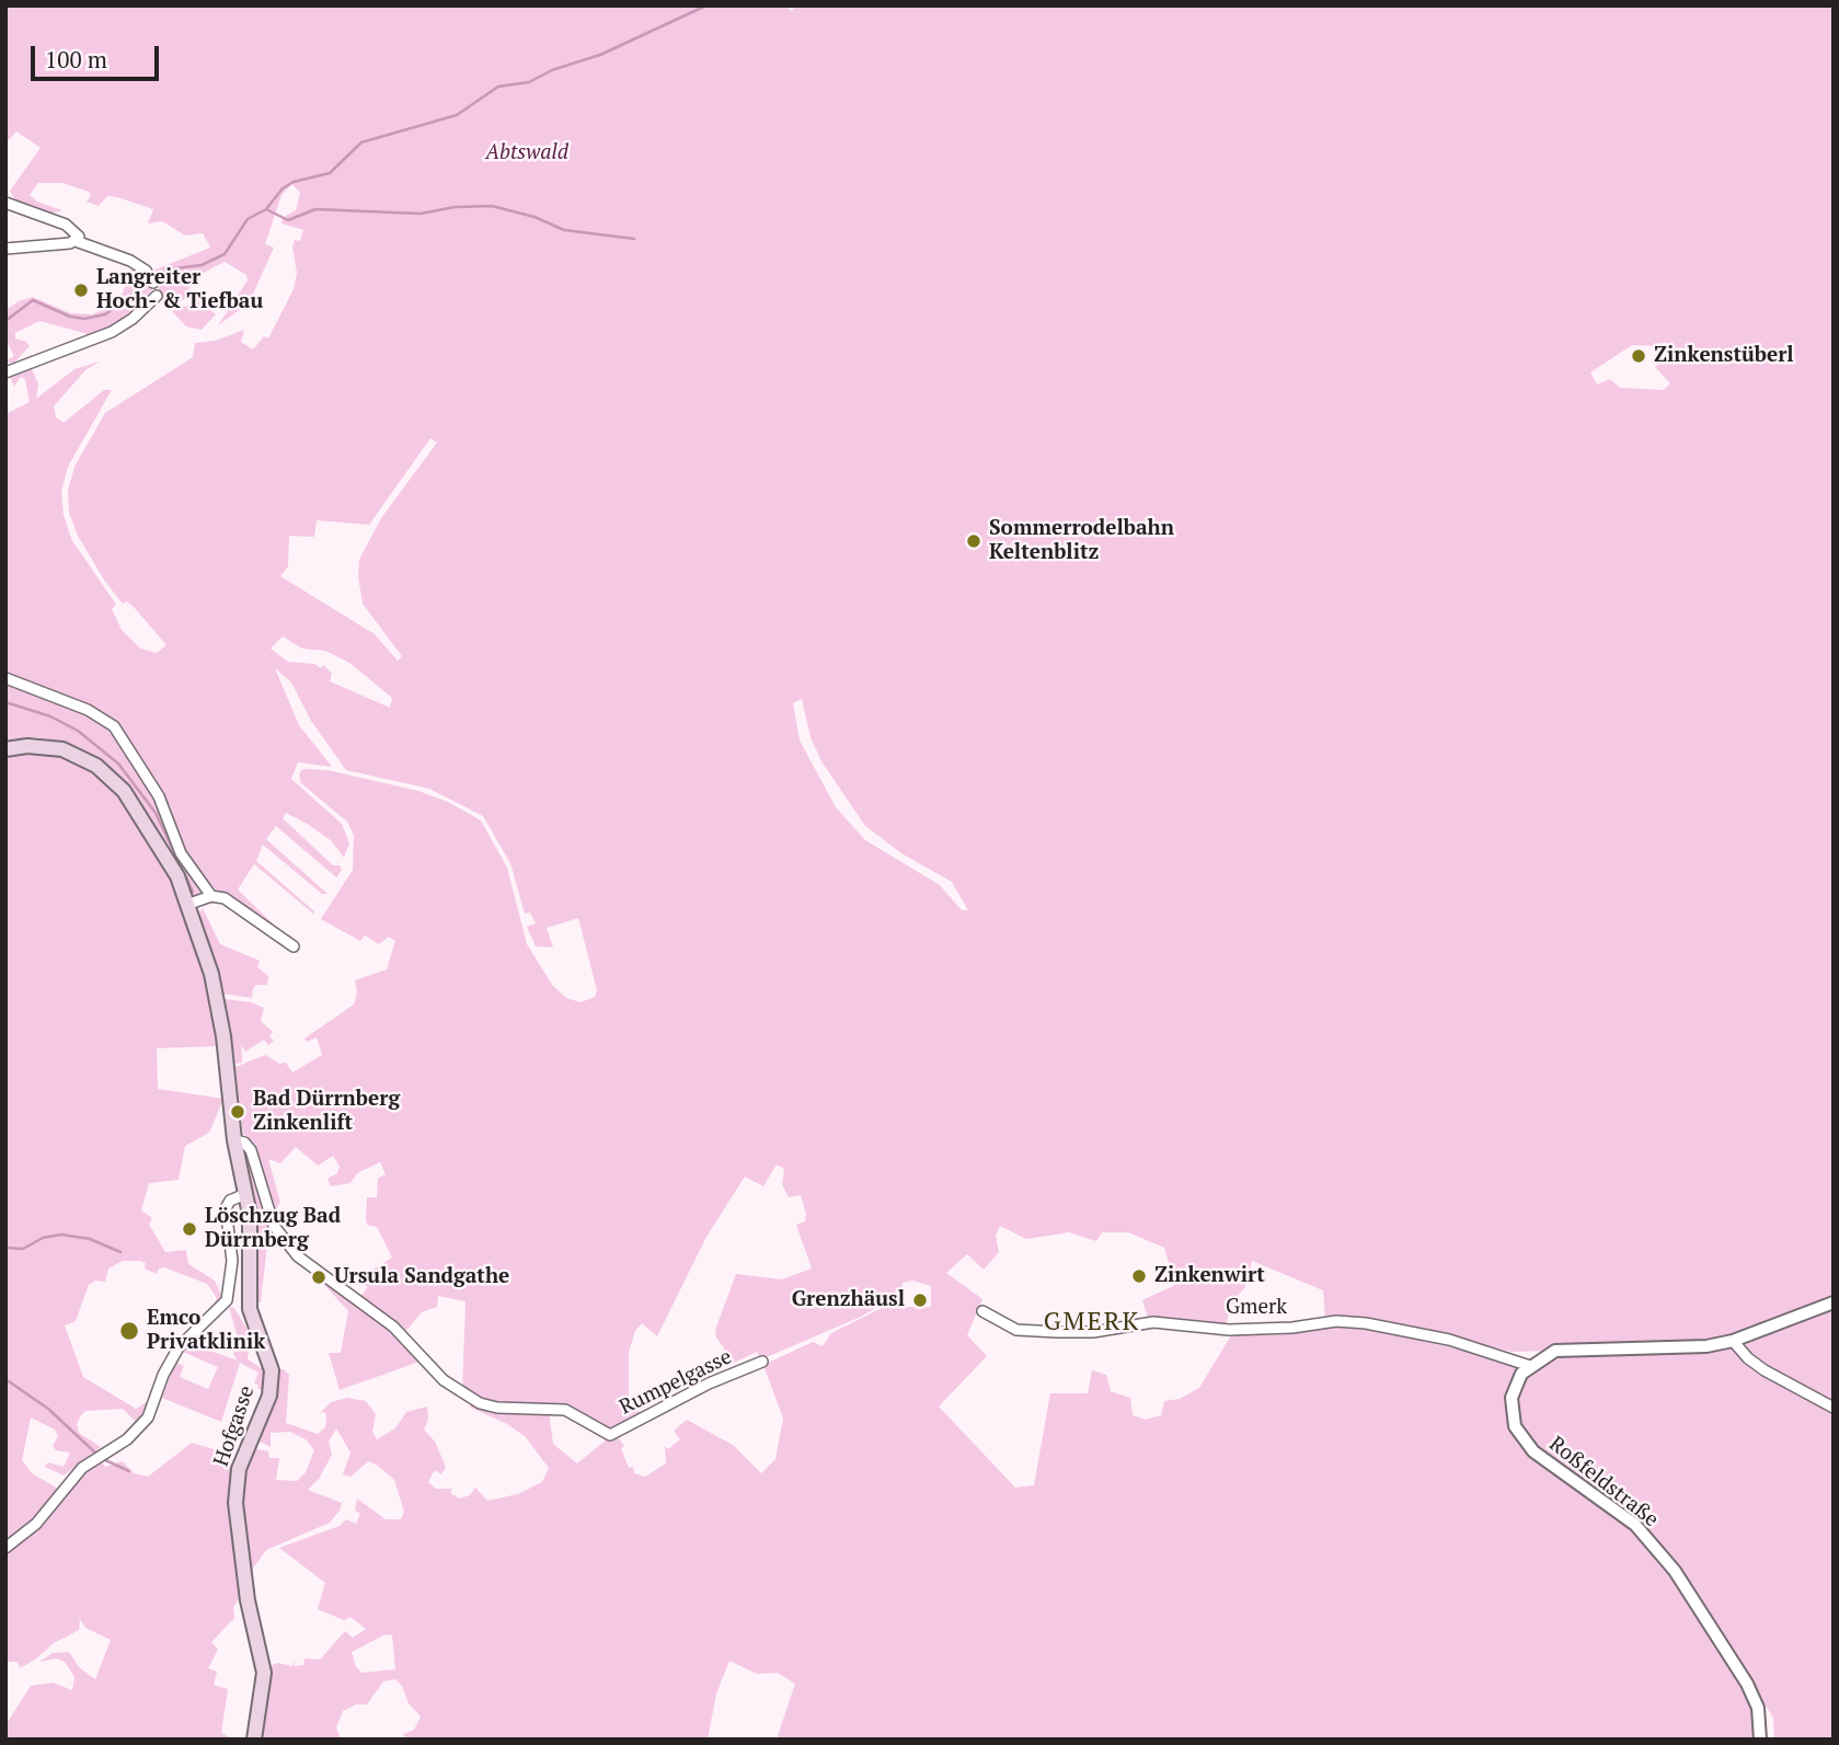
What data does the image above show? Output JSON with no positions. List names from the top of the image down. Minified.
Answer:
{"streets":{"main road":["Hofgasse"],"street":["Gmerk","Rumpelgasse","Roßfeldstraße"]},"crossings":[["Gmerk","Roßfeldstraße"],["Rumpelgasse","Hofgasse"]],"districts":["GMERK"],"parks":["Abtswald"],"places":["Langreiter Hoch- & Tiefbau","Zinkenstüberl","Sommerrodelbahn Keltenblitz","Bad Dürrnberg Zinkenlift","Löschzug Bad Dürrnberg","Zinkenwirt","Ursula Sandgathe","Grenzhäusl","Emco Privatklinik"],"scale_bar":"100 m"}
